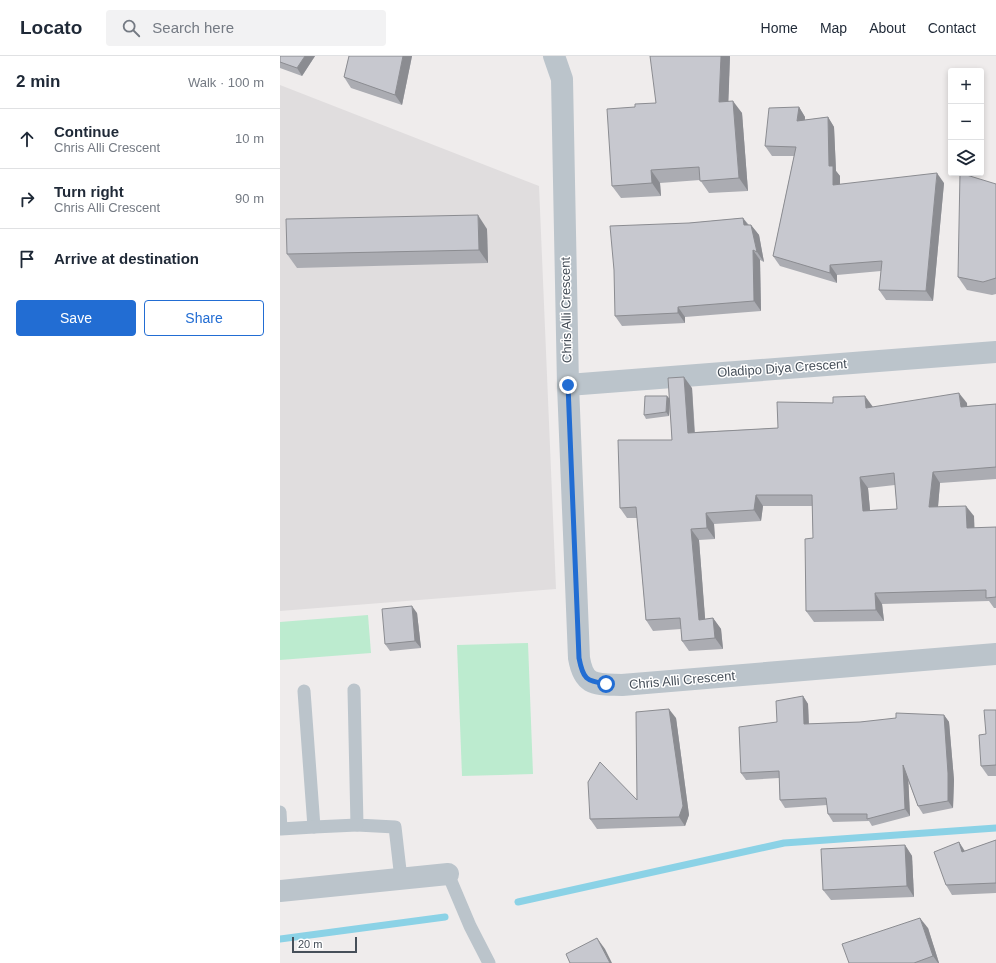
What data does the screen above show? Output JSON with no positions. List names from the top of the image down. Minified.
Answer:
{"streets":{"street":["Chris Alli Crescent","Oladipo Diya Crescent"]},"crossings":[["Chris Alli Crescent","Oladipo Diya Crescent"]],"scale_bar":"20 m","page":{"header":"Locato","search":"Search here","nav":["Home","Map","About","Contact"],"heading":["2 min","Walk · 100 m"],"map_buttons":["+","−"],"list":[["Continue","Chris Alli Crescent","10 m"],["Turn right","Chris Alli Crescent","90 m"],"Arrive at destination"],"buttons":["Save","Share"],"scale":"20 m"}}
